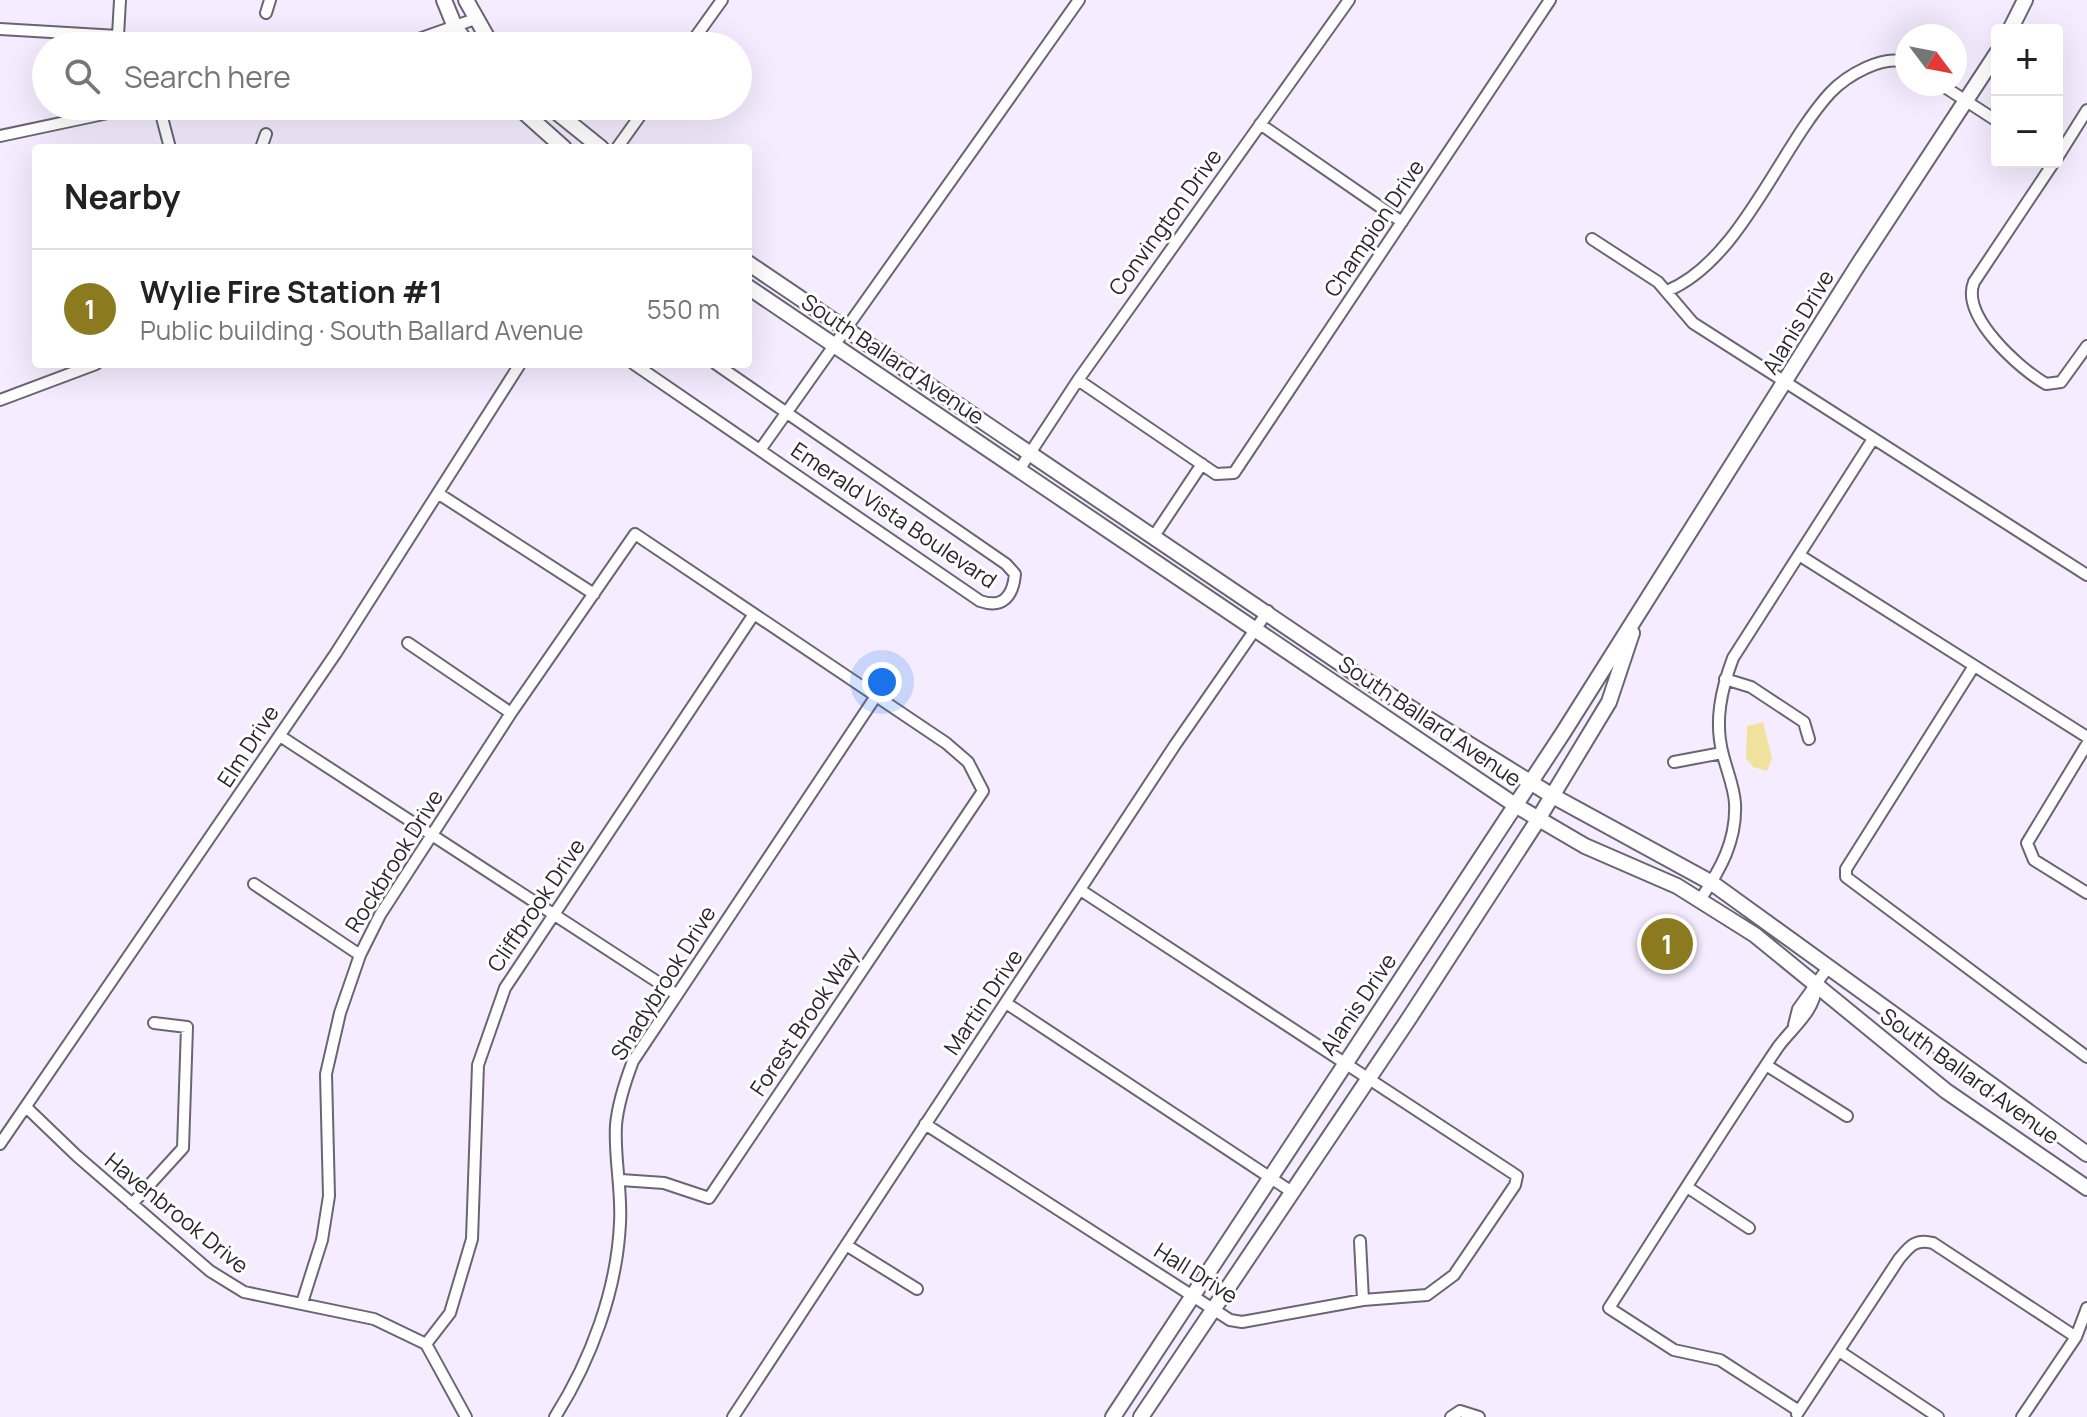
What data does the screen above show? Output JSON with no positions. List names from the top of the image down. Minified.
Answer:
{"streets":{"main road":["Alanis Drive","South Ballard Avenue"],"street":["Convington Drive","Champion Drive","Emerald Vista Boulevard","Elm Drive","Rockbrook Drive","Cliffbrook Drive","Shadybrook Drive","Martin Drive","Forest Brook Way","Havenbrook Drive","Hall Drive"]},"crossings":[["Convington Drive","South Ballard Avenue"],["Alanis Drive","South Ballard Avenue"],["Alanis Drive","Hall Drive"],["South Ballard Avenue","Martin Drive"],["Elm Drive","Havenbrook Drive"],["Rockbrook Drive","Cliffbrook Drive"],["Rockbrook Drive","Havenbrook Drive"],["Cliffbrook Drive","Havenbrook Drive"],["Shadybrook Drive","Forest Brook Way"],["Martin Drive","Hall Drive"]],"north":"bottom right","page":{"map_buttons":["+","−"],"search":"Search here","heading":"Nearby","list":[{"mark":"1","name":"Wylie Fire Station #1","note":"Public building · South Ballard Avenue","value":"550 m"}],"pins":"1"}}
